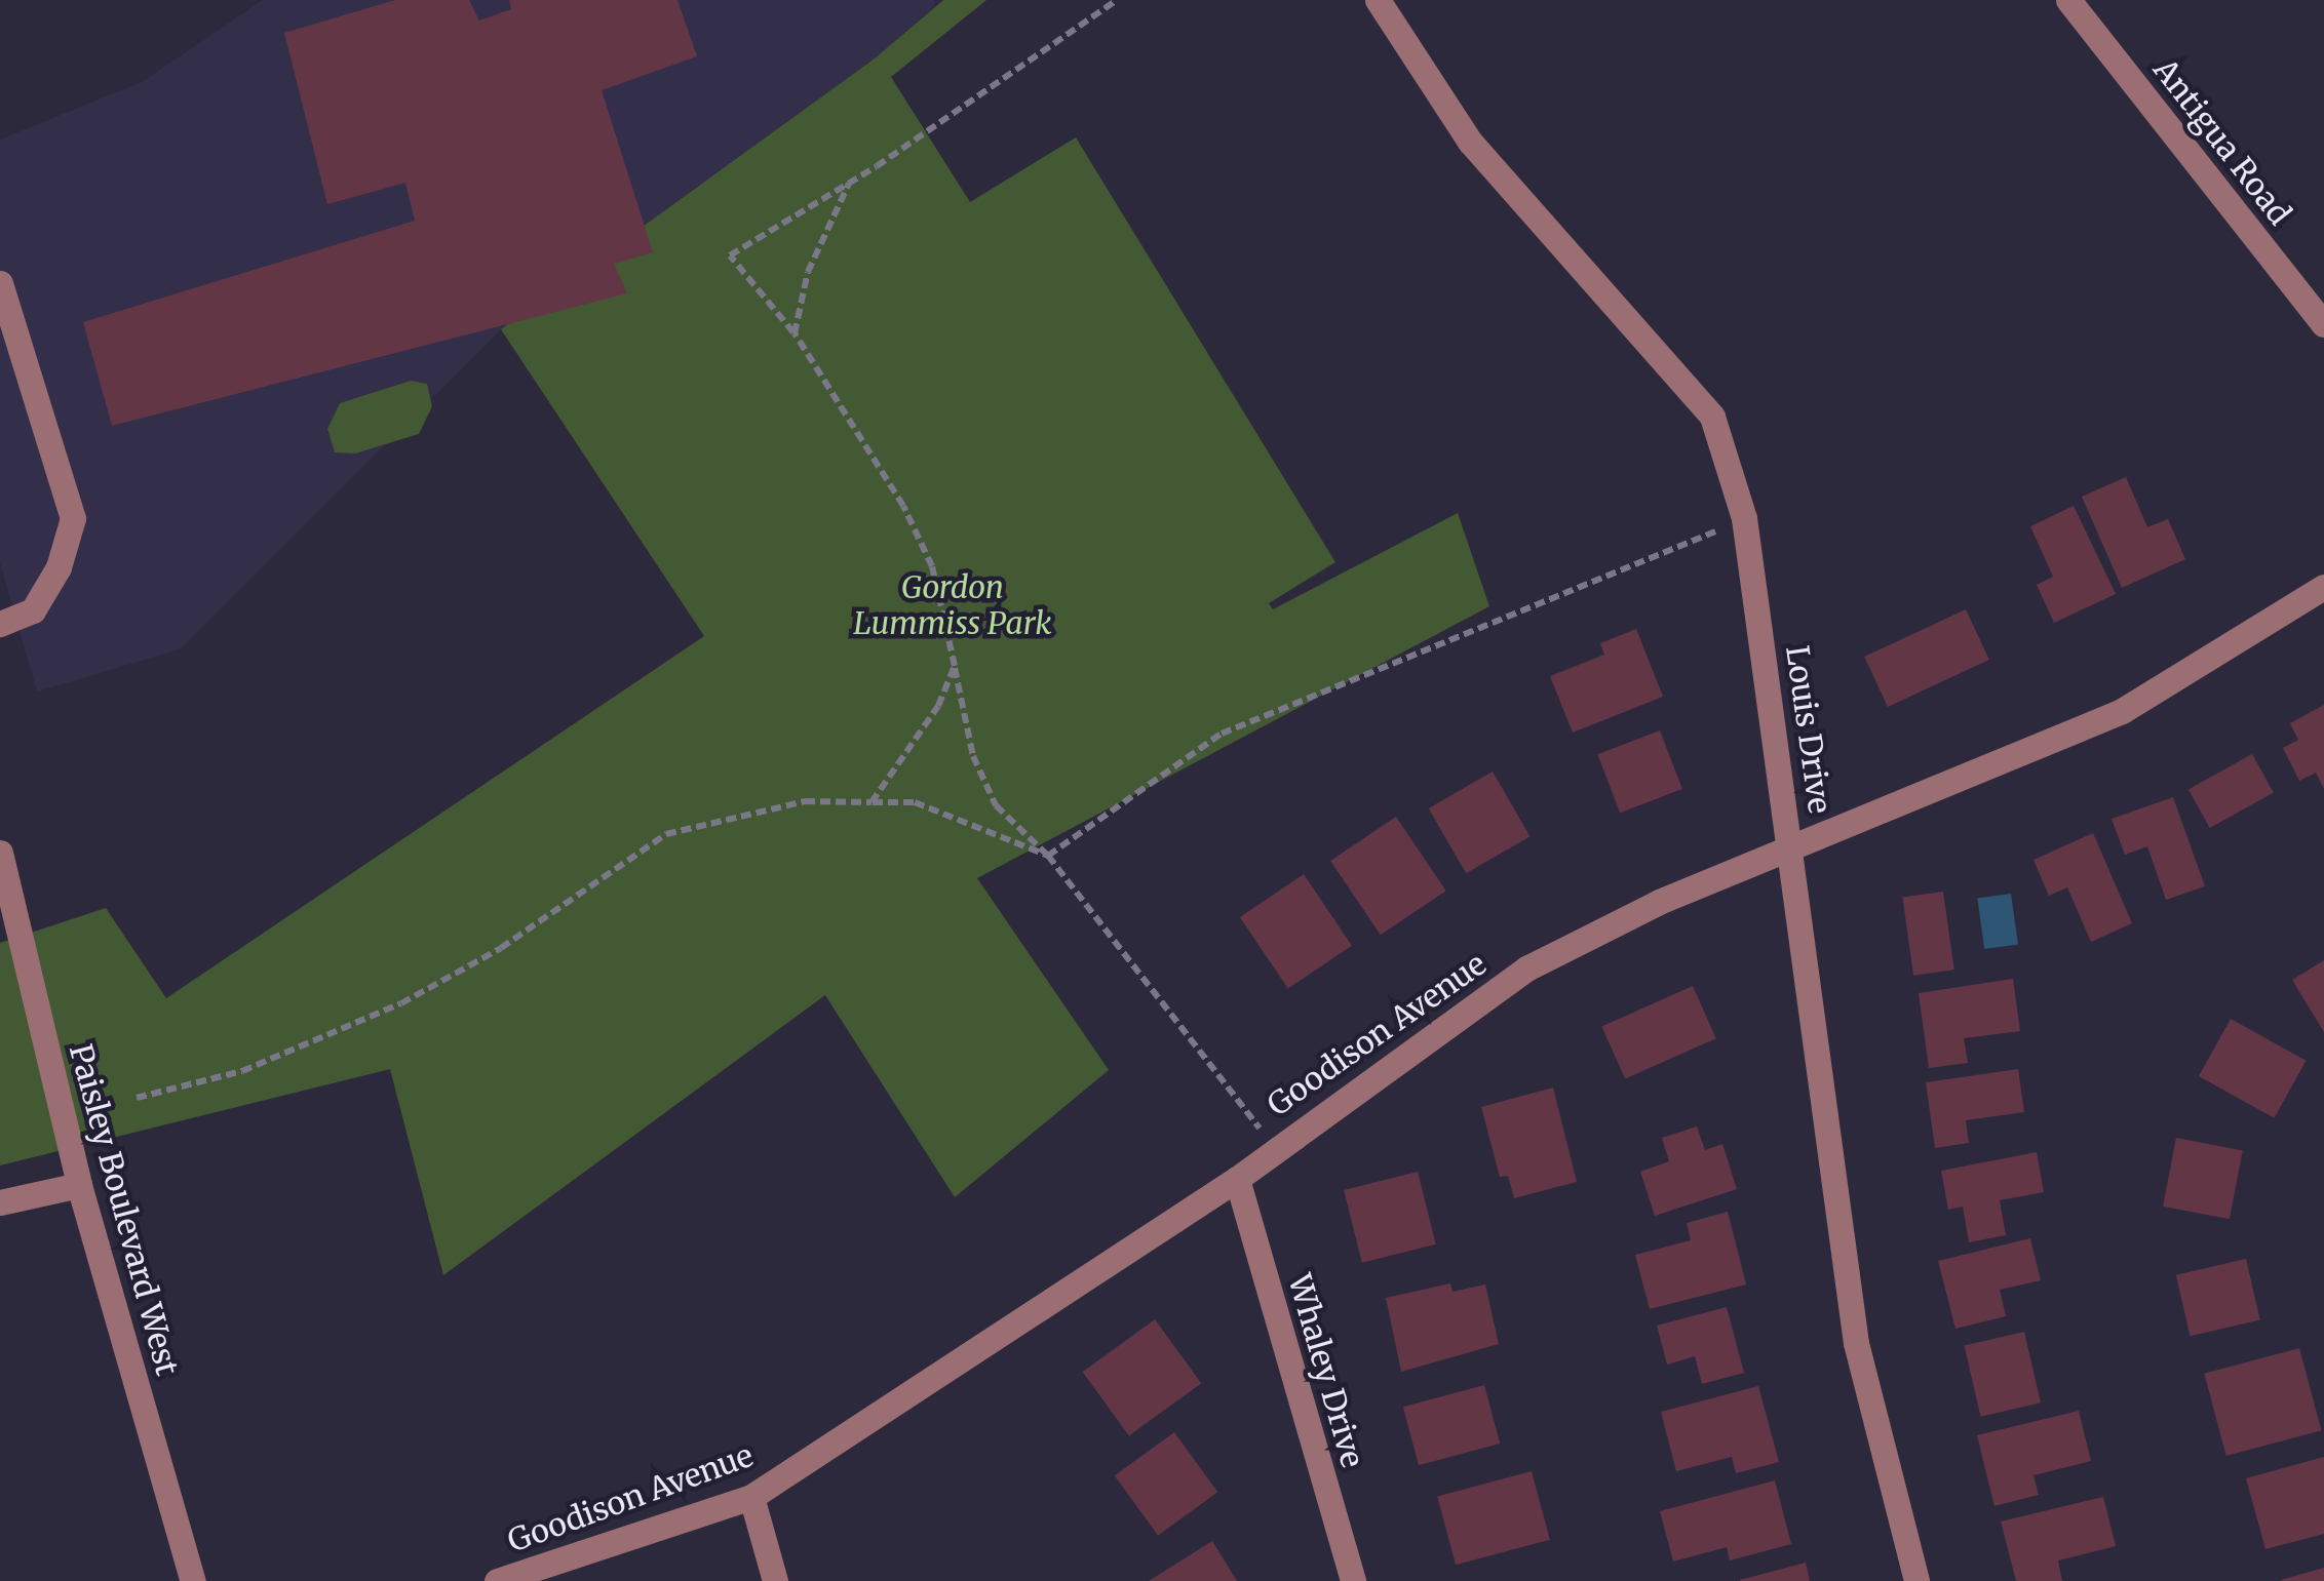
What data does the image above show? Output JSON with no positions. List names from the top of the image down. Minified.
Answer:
{"streets":{"street":["Antigua Road","Louis Drive","Goodison Avenue","Paisley Boulevard West","Whaley Drive"]},"crossings":[["Louis Drive","Goodison Avenue"],["Goodison Avenue","Whaley Drive"]],"parks":["Gordon Lummiss Park"]}
